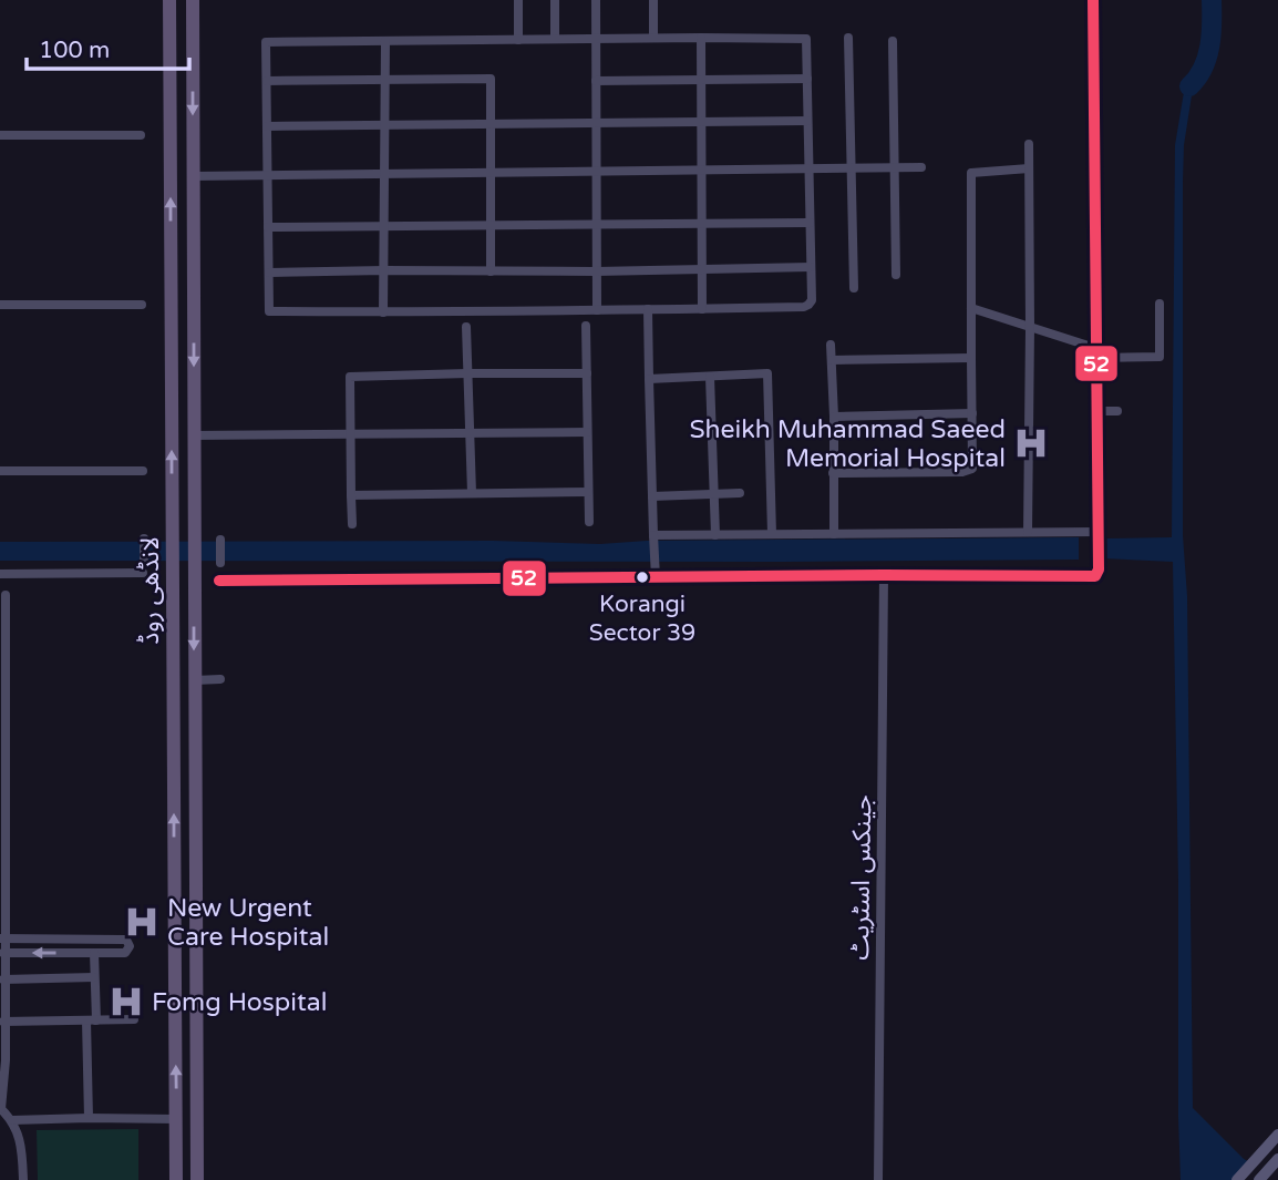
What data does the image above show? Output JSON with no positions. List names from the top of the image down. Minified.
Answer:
{"streets":{"main road":["لانڈھی روڈ"],"street":["جینکس اسٹریٹ"]},"places":{"hospital":["Sheikh Muhammad Saeed Memorial Hospital","New Urgent Care Hospital","Fomg Hospital"],"other":["Korangi Sector 39"]},"lines":["transit line 52"],"scale_bar":"100 m"}
